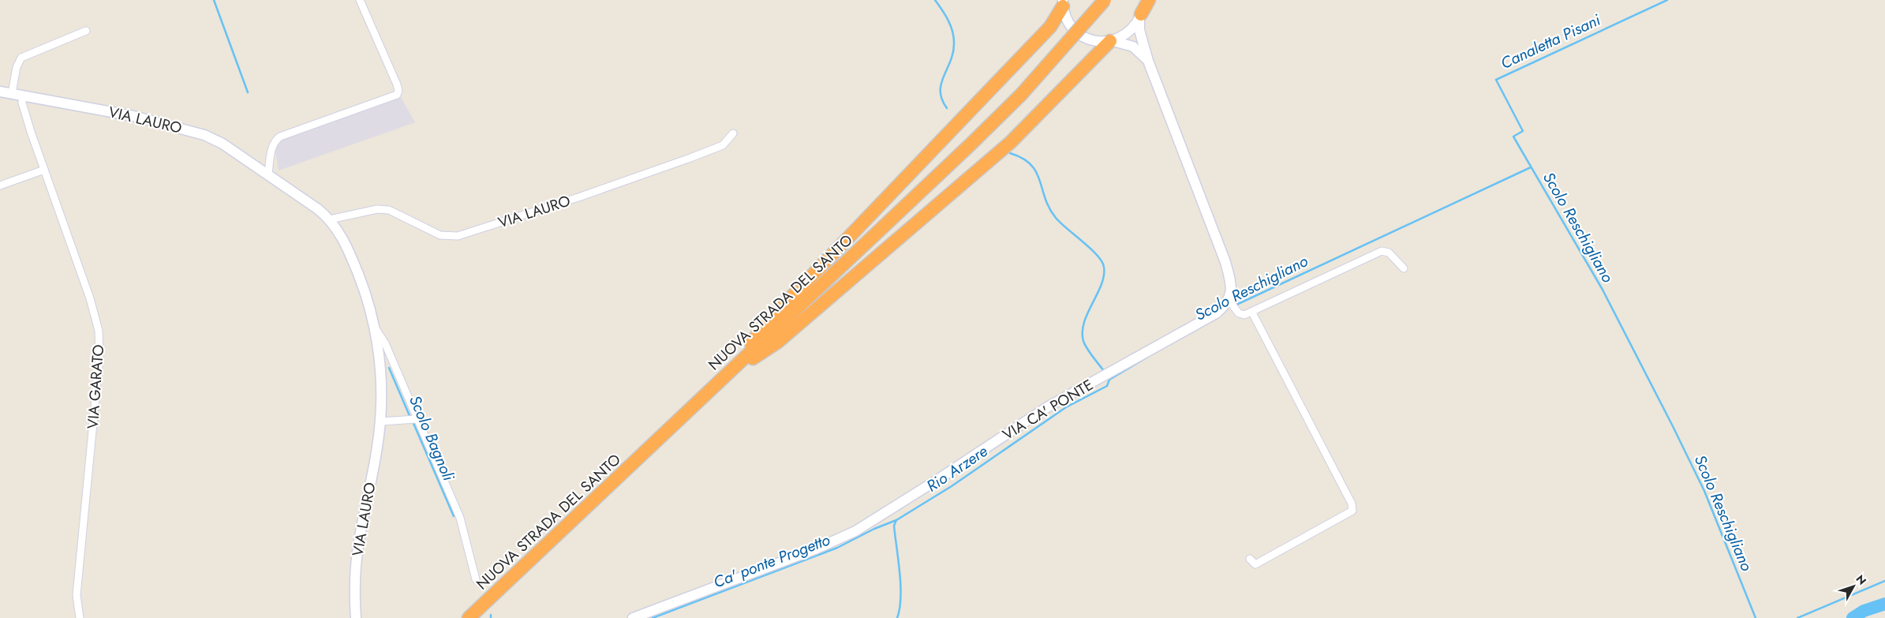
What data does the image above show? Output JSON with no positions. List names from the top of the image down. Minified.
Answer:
{"streets":{"highway":["NUOVA STRADA DEL SANTO"],"street":["VIA LAURO","VIA GARATO","VIA CA' PONTE"]},"crossings":[["VIA LAURO","VIA GARATO"]],"water":["Canaletta Pisani","Scolo Reschigliano","Scolo Bagnoli","Rio Arzere","Ca' ponte Progetto"],"north":"top right"}
